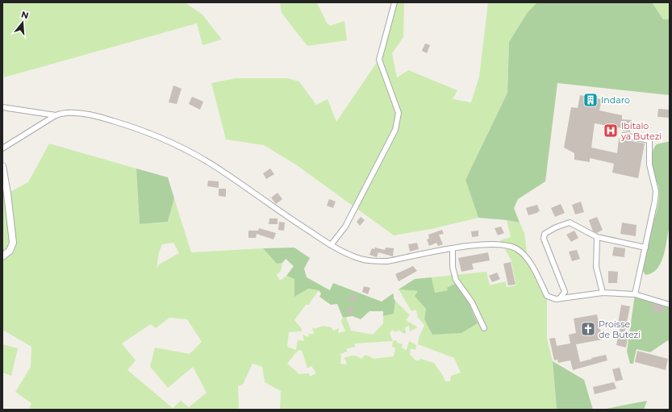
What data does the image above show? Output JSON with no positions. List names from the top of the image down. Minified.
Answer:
{"places":{"building":["Indaro"],"hospital":["Ibitalo ya Butezi"],"church":["Proisse de Butezi"]},"north":"top"}
